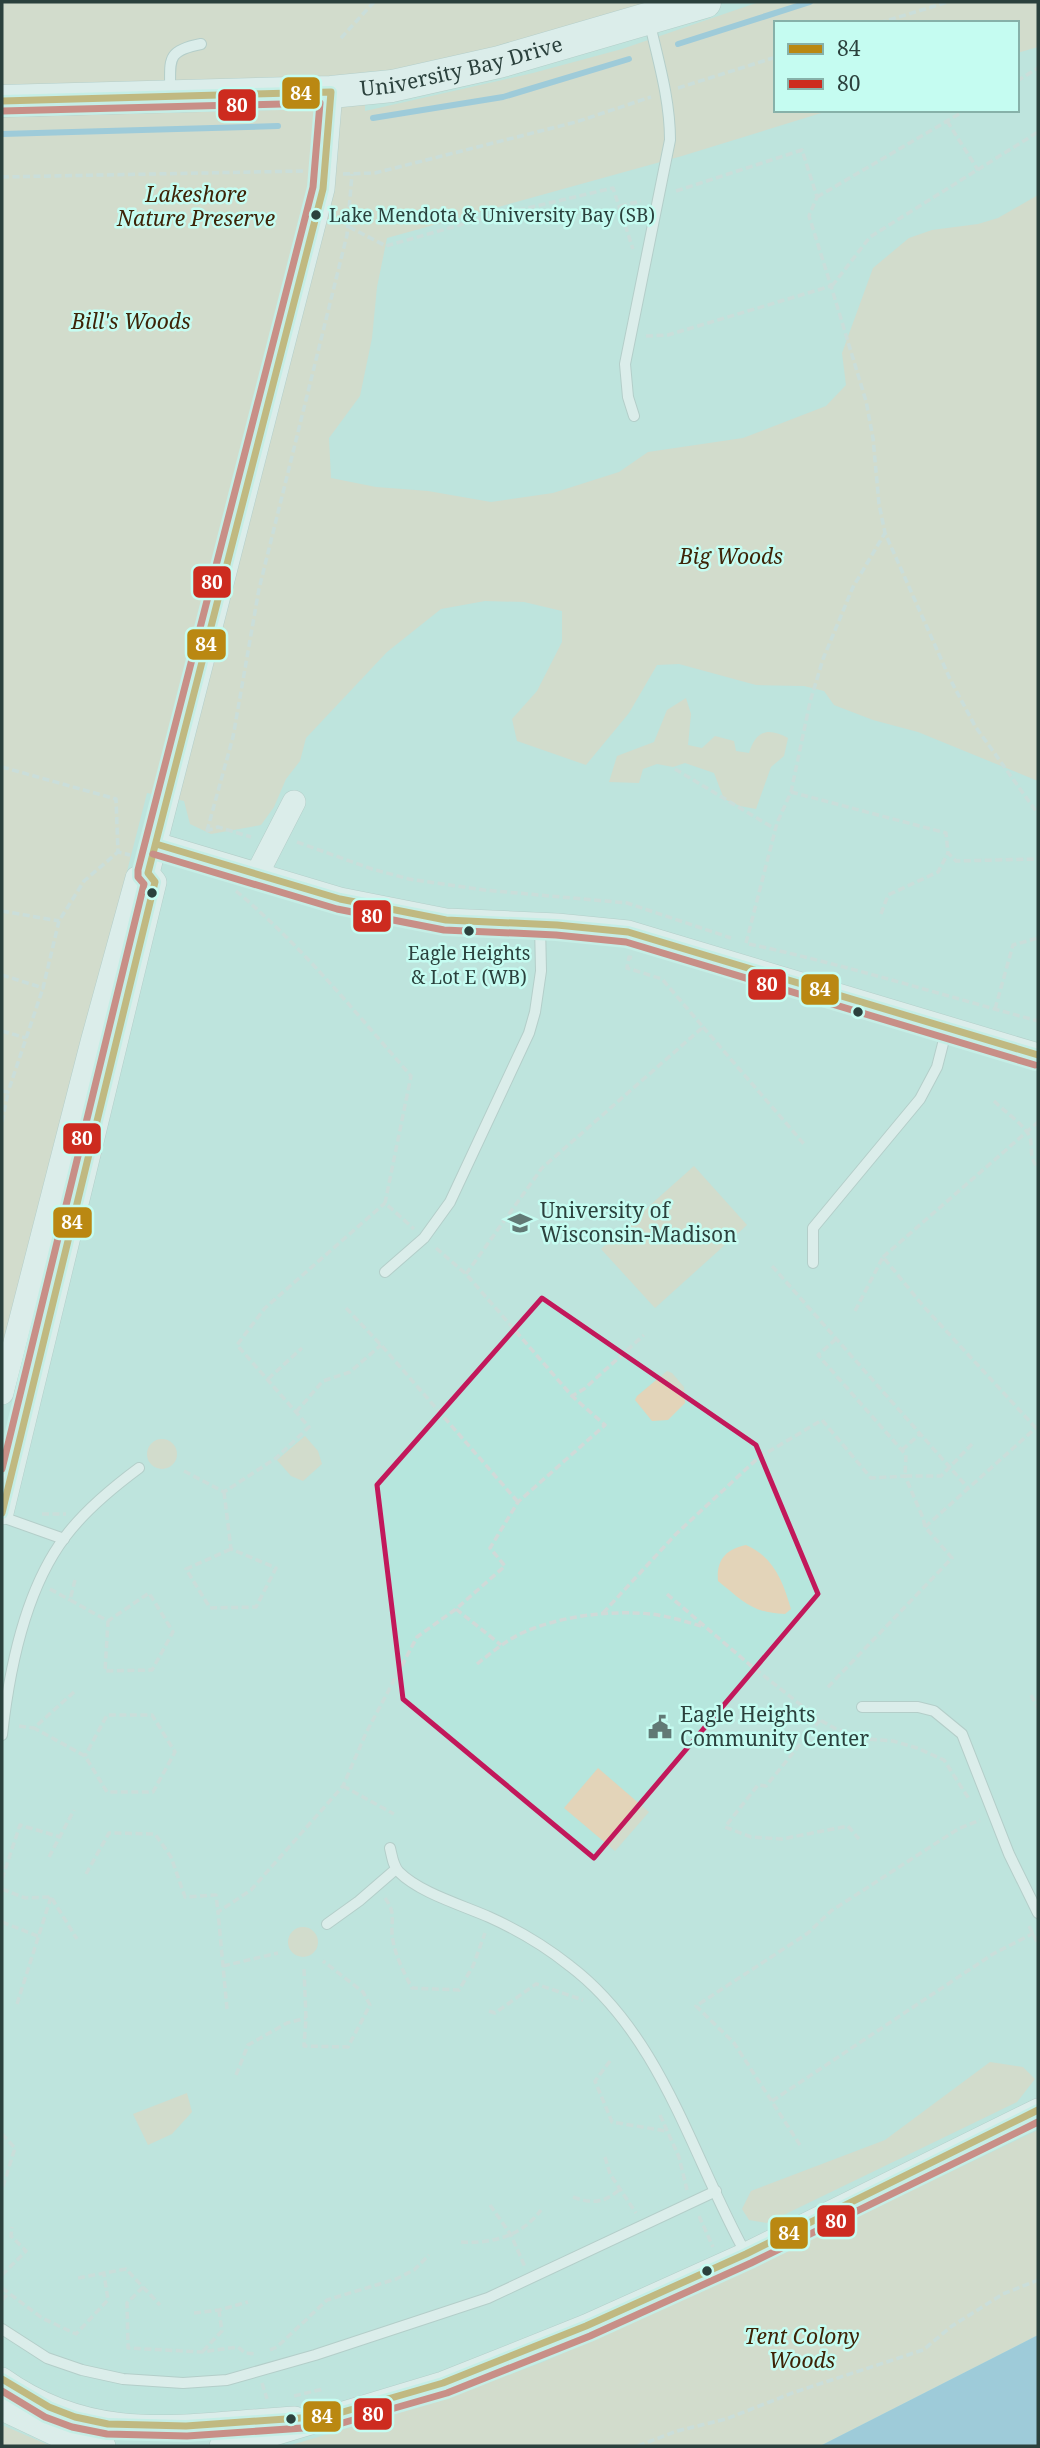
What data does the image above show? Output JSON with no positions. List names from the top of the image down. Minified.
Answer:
{"streets":{"street":["University Bay Drive"]},"parks":["Lakeshore Nature Preserve","Bill's Woods","Big Woods","Tent Colony Woods"],"places":{"other":["Lake Mendota & University Bay (SB)","Eagle Heights & Lot E (WB)"],"school or university":["University of Wisconsin-Madison"],"public building":["Eagle Heights Community Center"]},"lines":["transit line 84","transit line 80"],"legend":["84","80"]}
